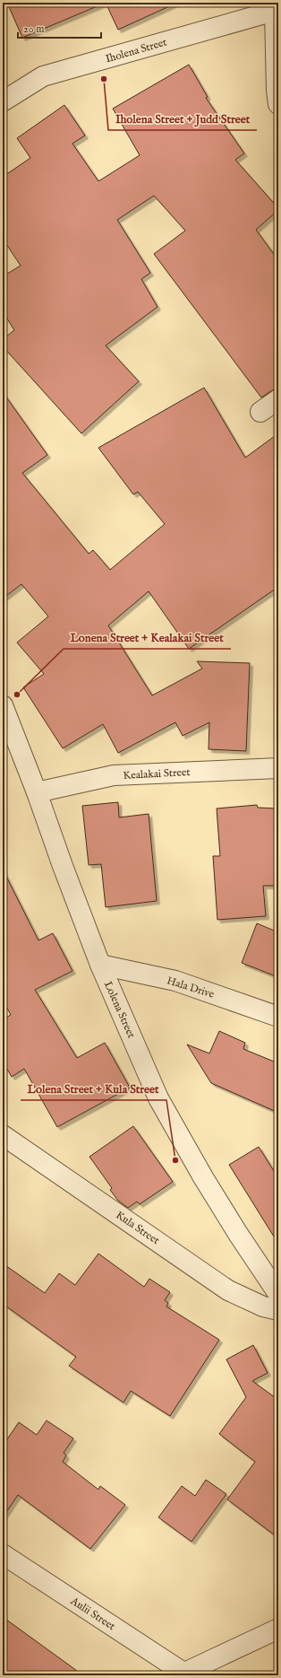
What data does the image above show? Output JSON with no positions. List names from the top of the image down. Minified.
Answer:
{"streets":{"street":["Iholena Street","Kealakai Street","Hala Drive","Lolena Street","Kula Street","Aulii Street"]},"crossings":[["Kealakai Street","Lolena Street"],["Hala Drive","Lolena Street"]],"places":["Iholena Street + Judd Street","Lonena Street + Kealakai Street","Lolena Street + Kula Street"],"scale_bar":"20 m"}
